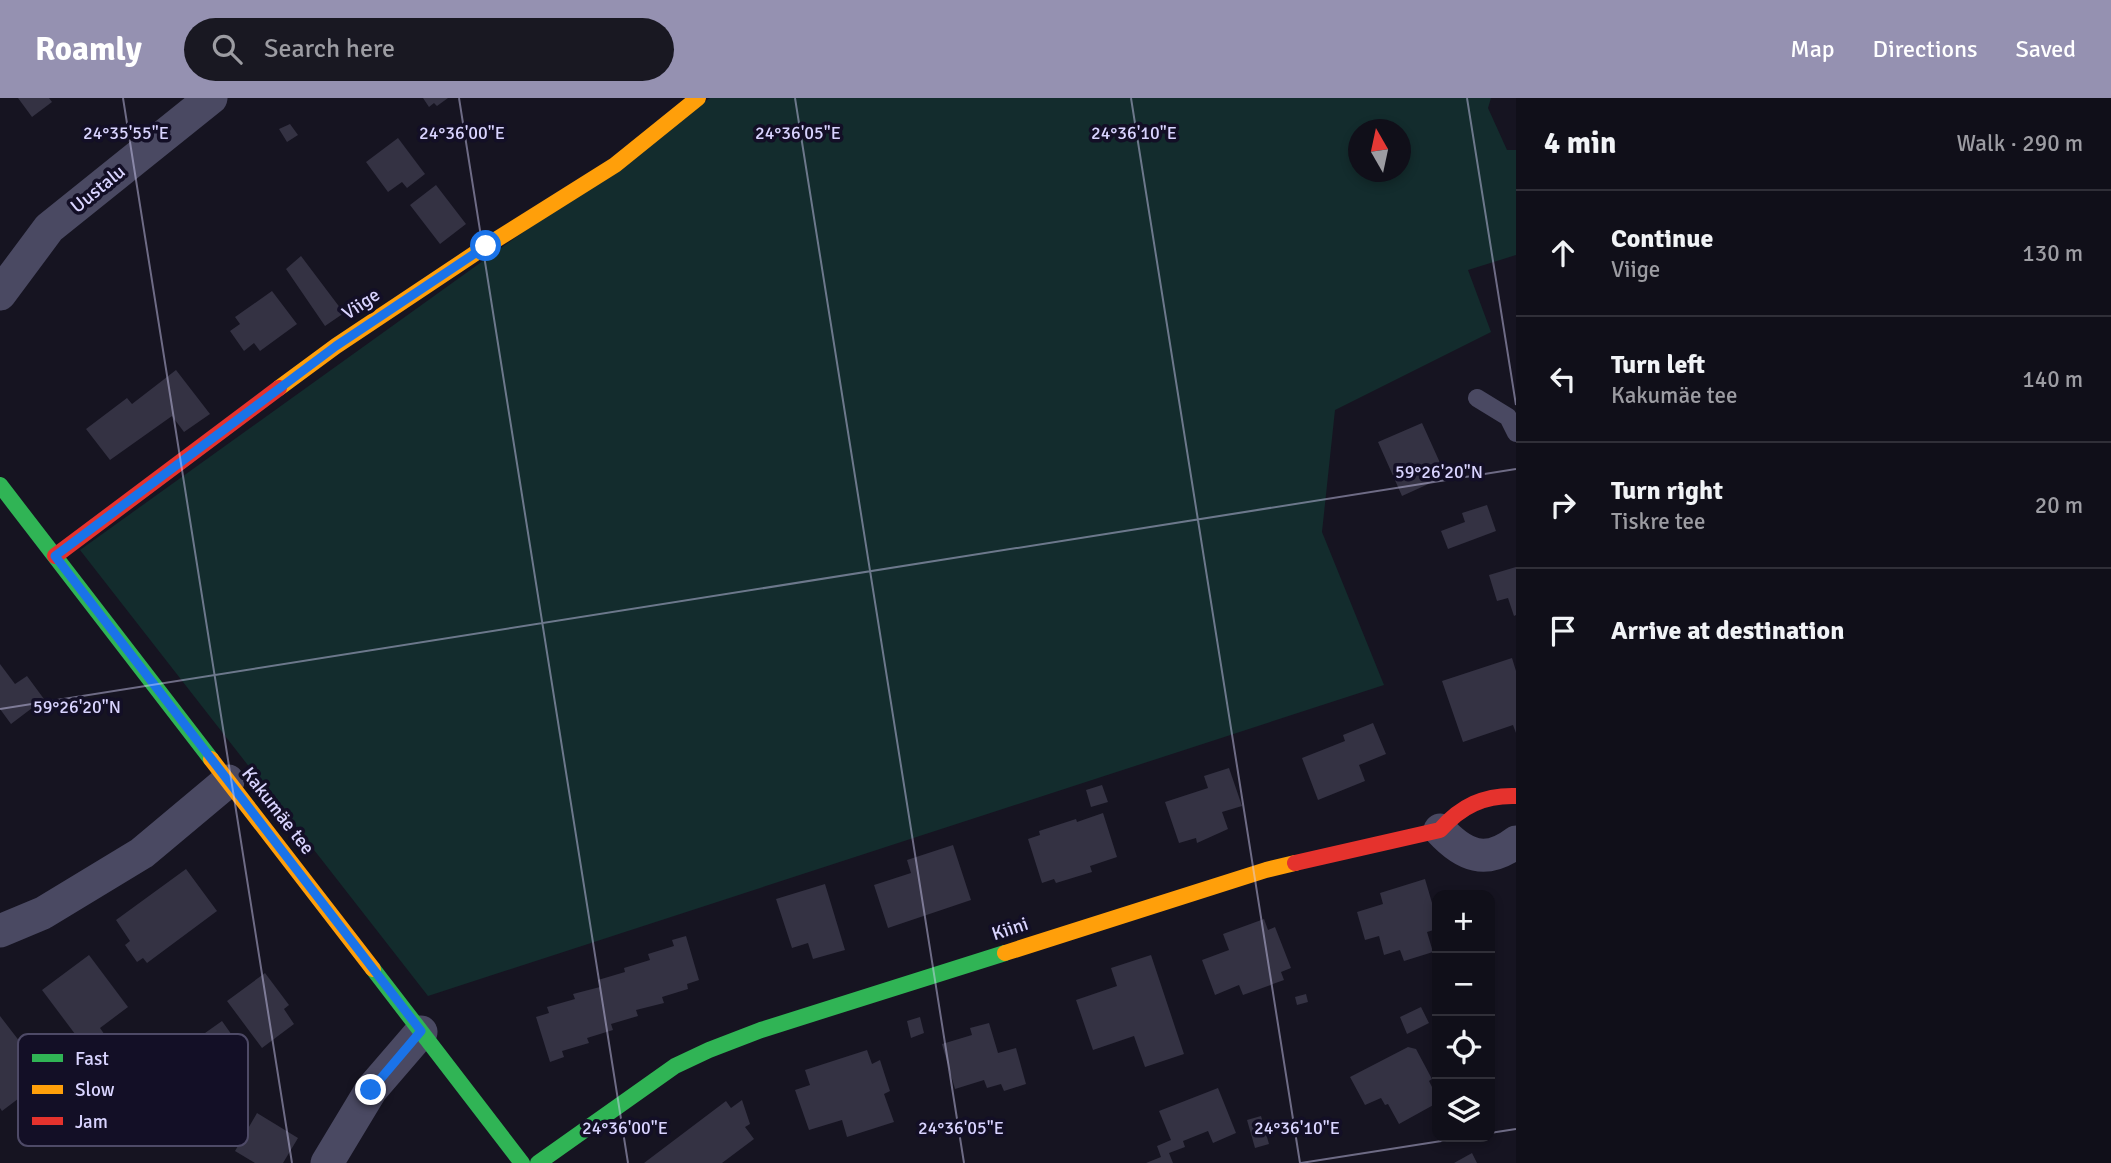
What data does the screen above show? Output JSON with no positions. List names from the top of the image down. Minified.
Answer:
{"streets":{"street":["Uustalu","Viige","Kakumäe tee","Kiini"]},"crossings":[["Viige","Kakumäe tee"]],"legend":["Fast","Slow","Jam"],"north":"top","page":{"header":"Roamly","search":"Search here","nav":["Map","Directions","Saved"],"heading":["4 min","Walk · 290 m"],"list":[["Continue","Viige","130 m"],["Turn left","Kakumäe tee","140 m"],["Turn right","Tiskre tee","20 m"],"Arrive at destination"],"map_buttons":["+","−"]},"coordinates":["24°35'55\"E","24°36'00\"E","24°36'05\"E","24°36'10\"E","59°26'20\"N"]}
